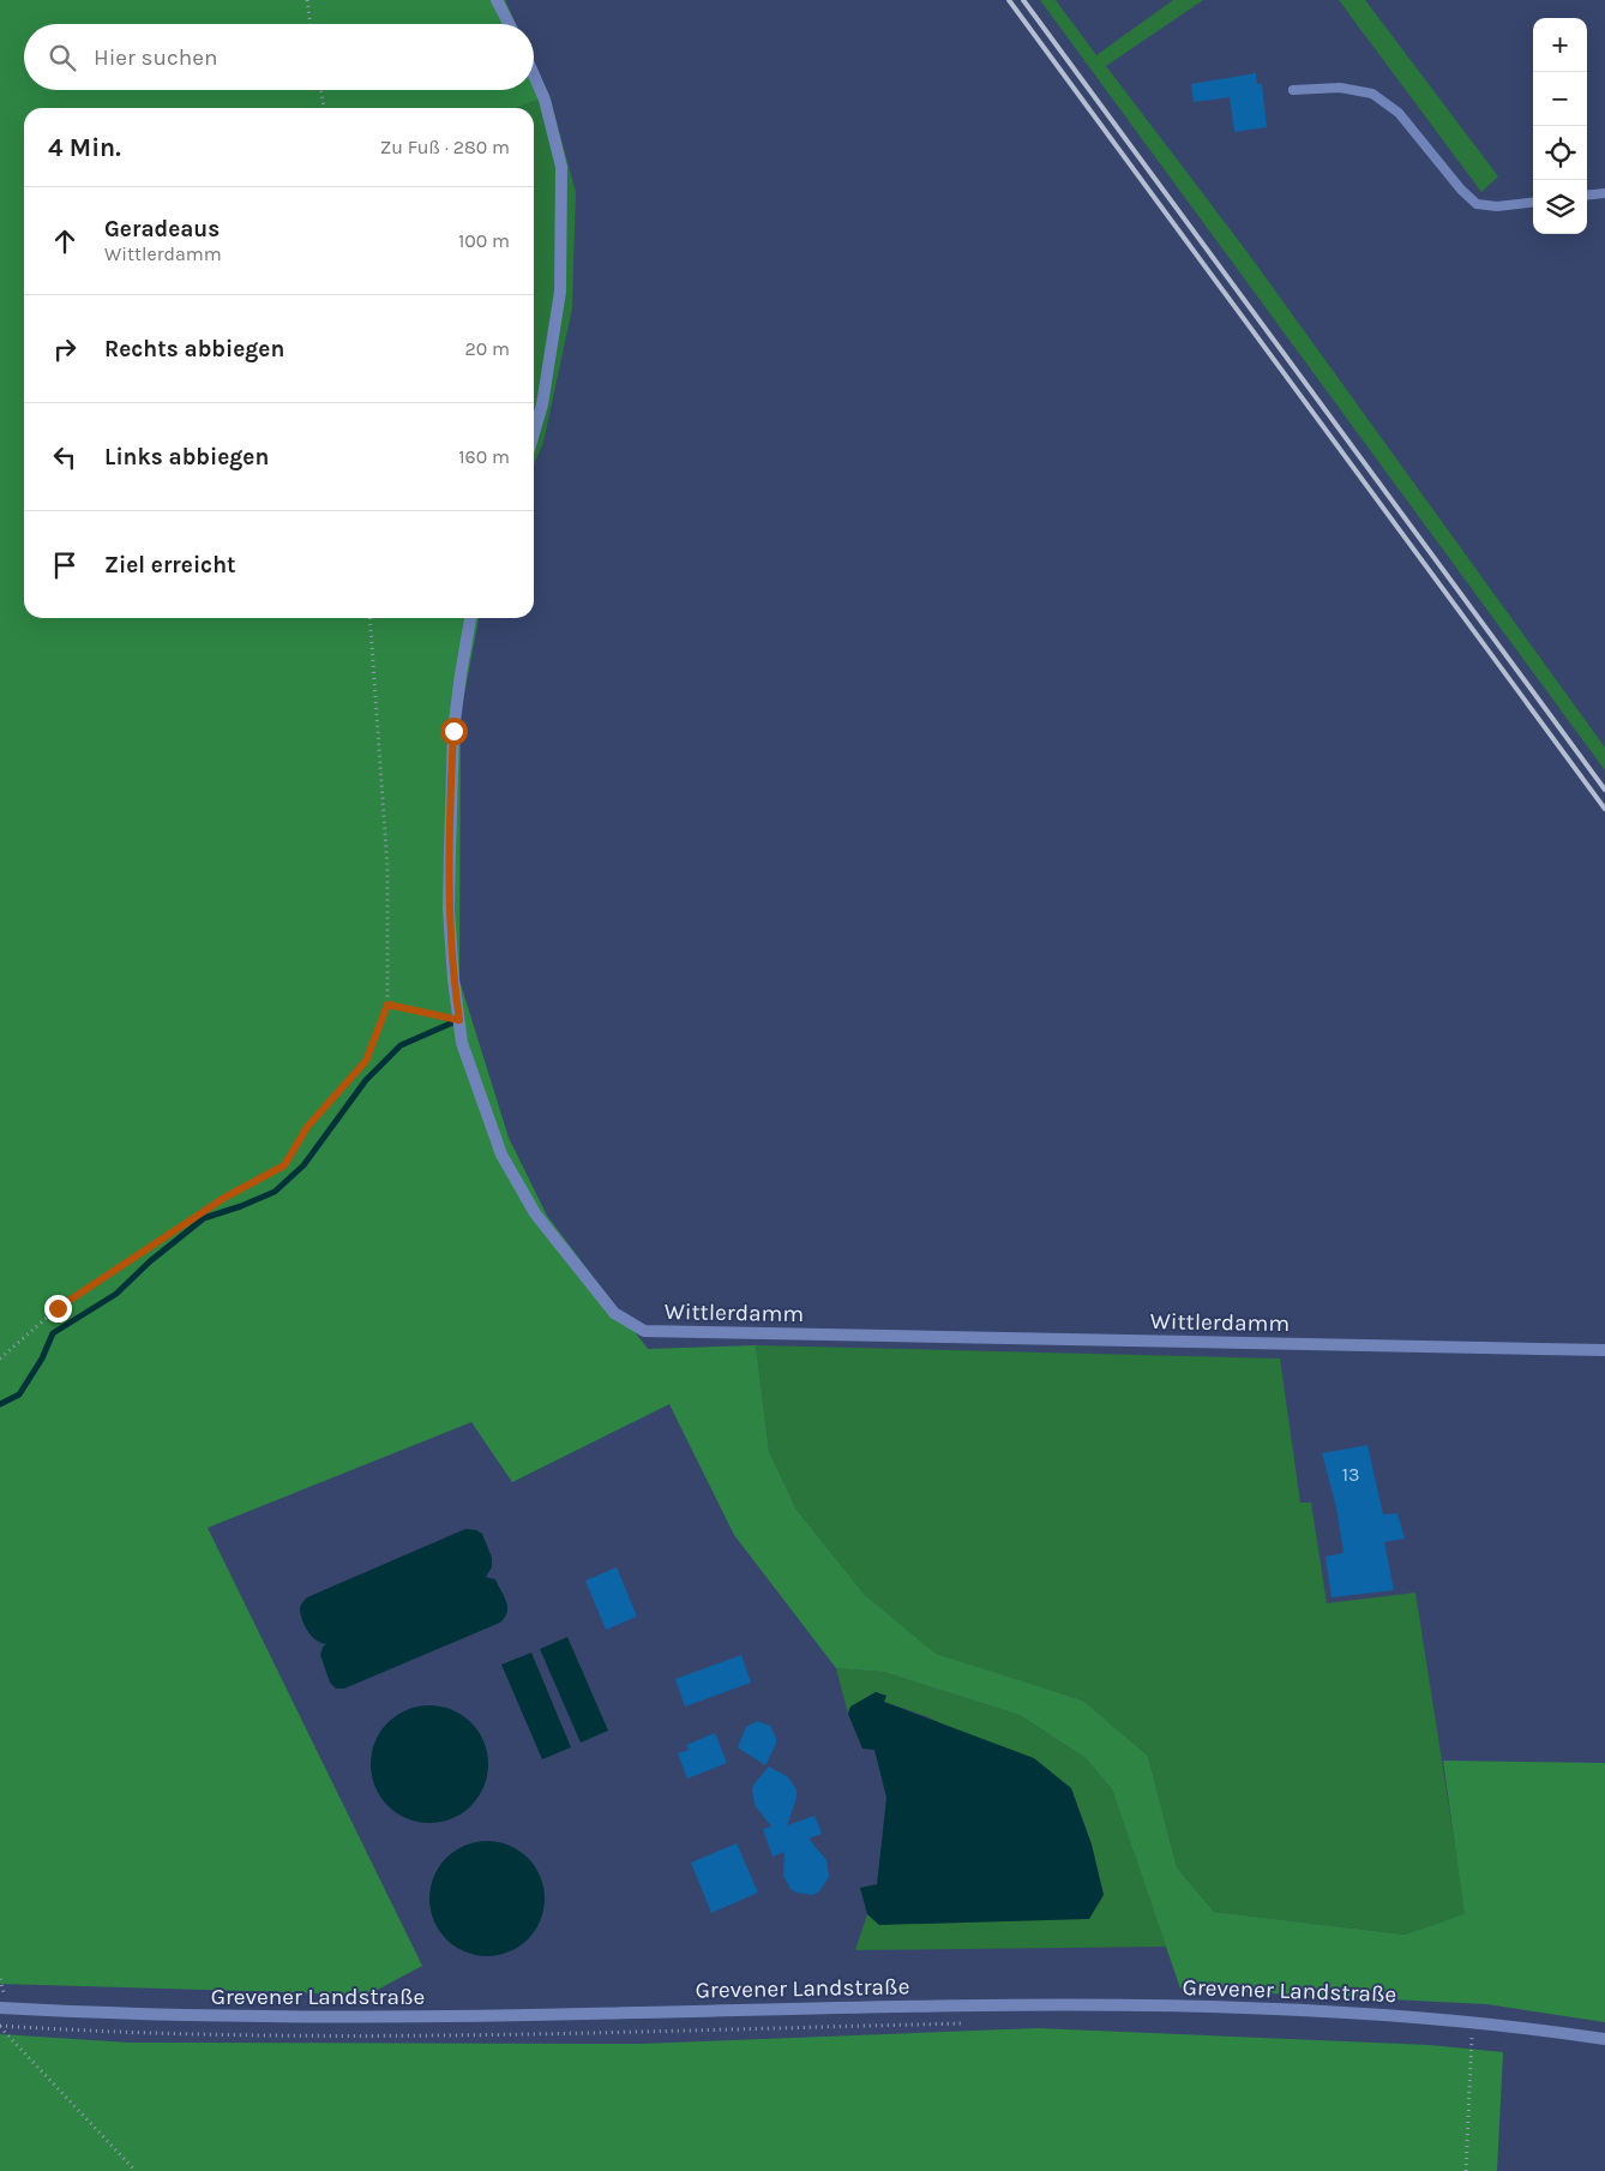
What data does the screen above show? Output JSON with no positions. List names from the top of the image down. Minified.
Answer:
{"streets":{"street":["Wittlerdamm","Grevener Landstraße"]},"house_numbers":["13"],"page":{"map_buttons":["+","−"],"search":"Hier suchen","heading":["4 Min.","Zu Fuß · 280 m"],"list":[["Geradeaus","Wittlerdamm","100 m"],["Rechts abbiegen","20 m"],["Links abbiegen","160 m"],"Ziel erreicht"]}}
